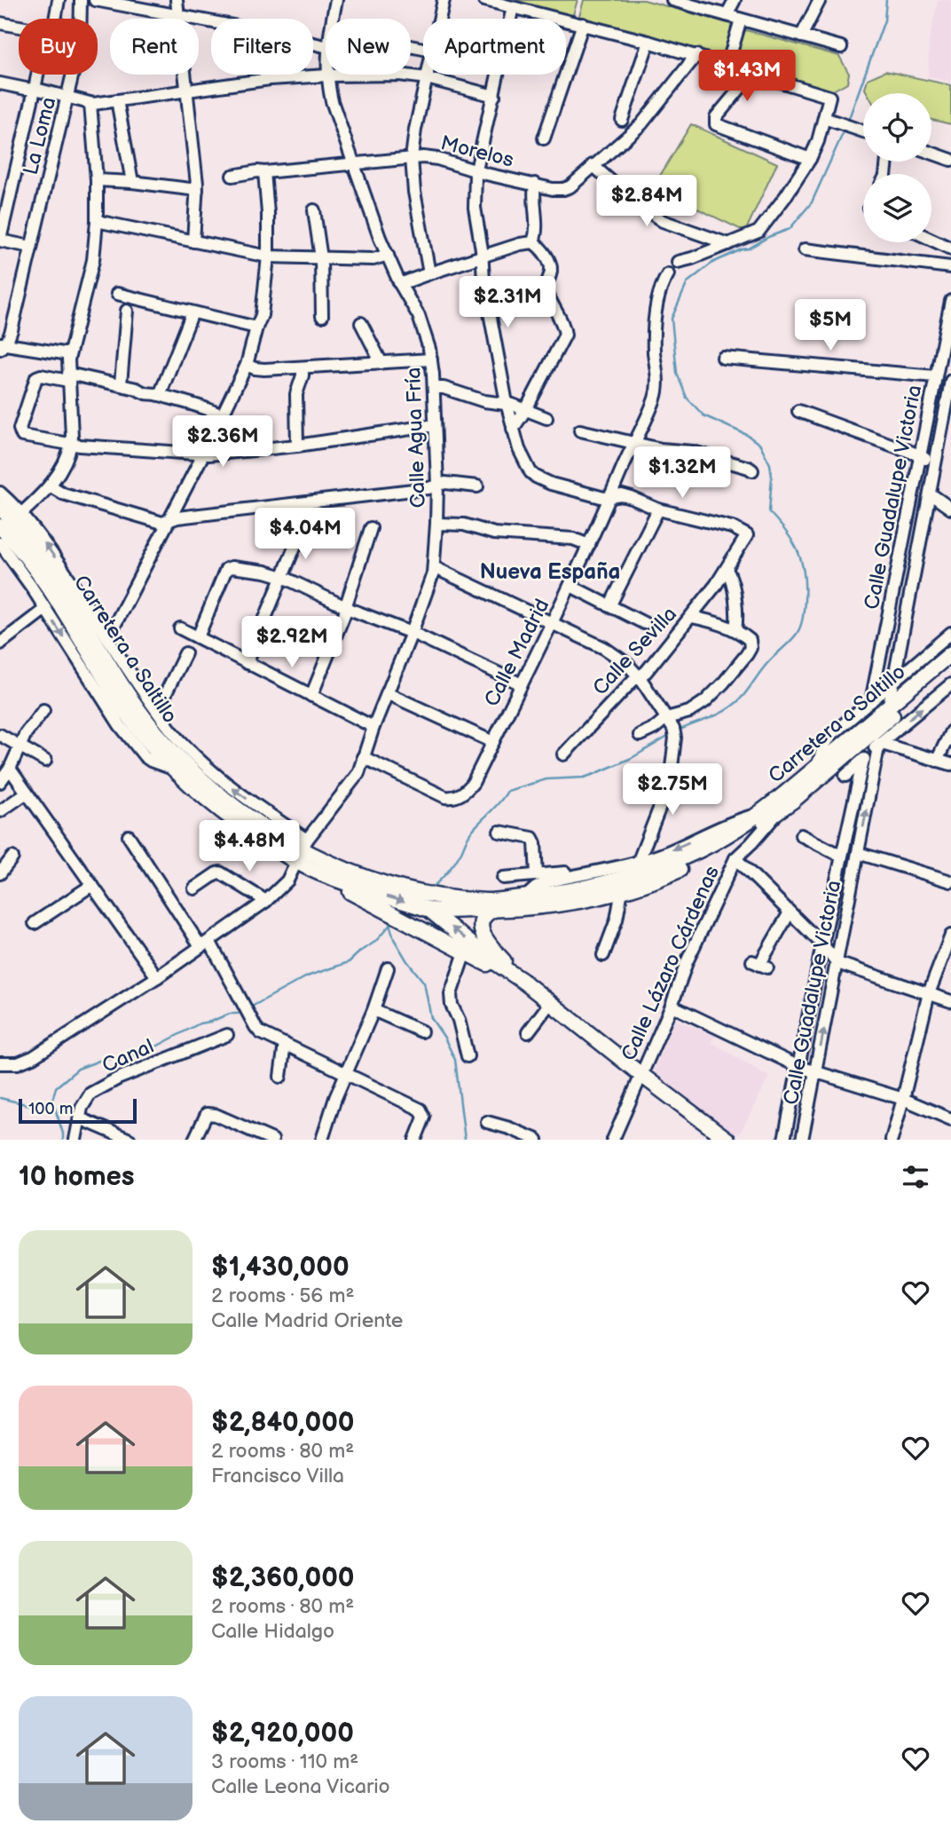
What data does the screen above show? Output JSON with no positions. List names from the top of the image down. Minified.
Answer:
{"streets":{"main road":["Carretera a Saltillo"],"street":["La Loma","Morelos","Calle Agua Fría","Calle Guadalupe Victoria","Calle Sevilla","Calle Madrid","Calle Lázaro Cárdenas","Canal"]},"crossings":[["Morelos","Calle Agua Fría"],["Calle Agua Fría","Carretera a Saltillo"],["Calle Agua Fría","Calle Madrid"],["Calle Guadalupe Victoria","Carretera a Saltillo"],["Carretera a Saltillo","Calle Lázaro Cárdenas"]],"districts":["Nueva España"],"scale_bar":"100 m","page":{"chip":["Buy","Rent","Filters","New","Apartment"],"price":["$1.43M","$2.84M","$2.31M","$5M","$2.36M","$1.32M","$4.04M","$2.92M","$2.75M","$4.48M"],"scale":"100 m","heading":"10 homes","list":[{"name":"$1,430,000","note":"2 rooms · 56 m² · Calle Madrid Oriente"},{"name":"$2,840,000","note":"2 rooms · 80 m² · Francisco Villa"},{"name":"$2,360,000","note":"2 rooms · 80 m² · Calle Hidalgo"},{"name":"$2,920,000","note":"3 rooms · 110 m² · Calle Leona Vicario"}]}}
